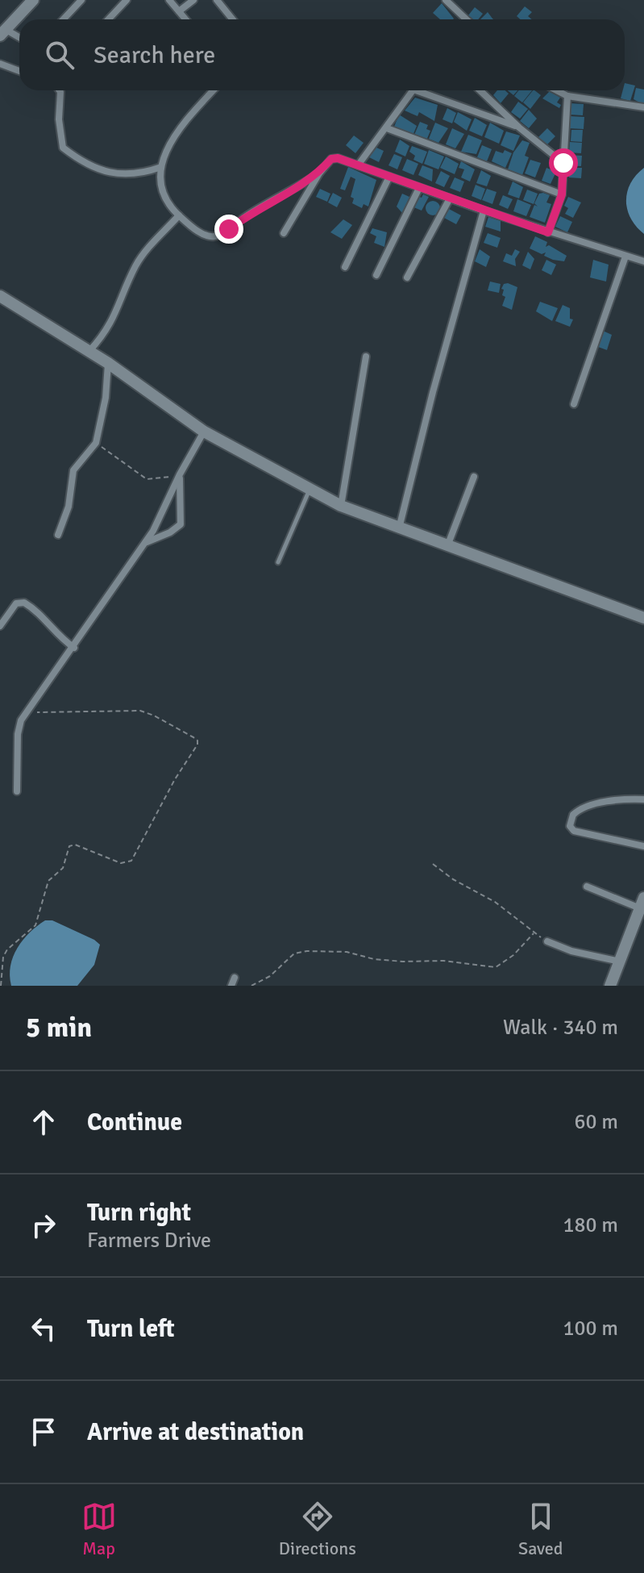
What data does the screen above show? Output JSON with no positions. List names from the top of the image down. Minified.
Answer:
{"page":{"search":"Search here","heading":["5 min","Walk · 340 m"],"list":[["Continue","60 m"],["Turn right","Farmers Drive","180 m"],["Turn left","100 m"],"Arrive at destination"],"nav":["Map","Directions","Saved"]}}
